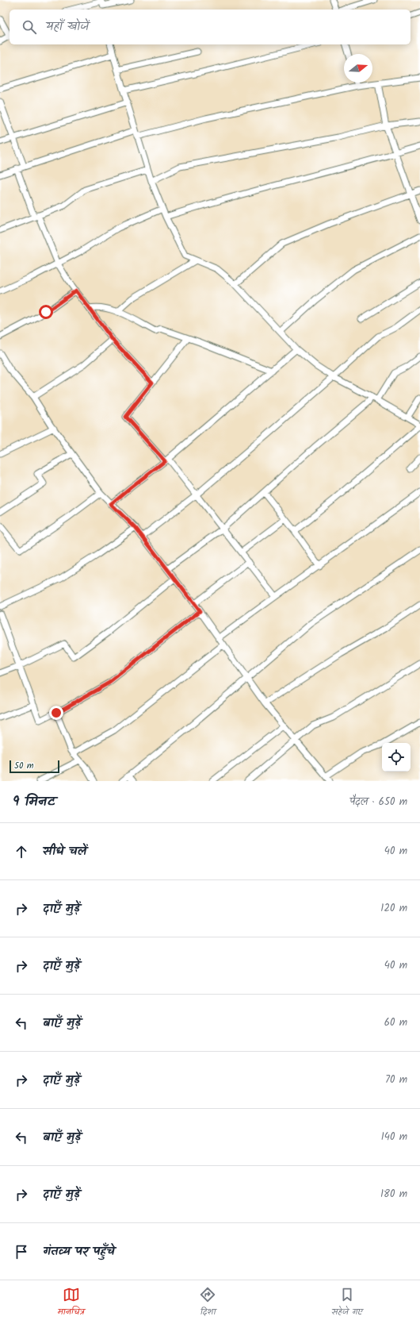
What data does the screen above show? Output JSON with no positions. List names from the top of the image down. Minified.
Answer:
{"scale_bar":"50 m","north":"right","page":{"search":"यहाँ खोजें","scale":"50 m","heading":["9 मिनट","पैदल · 650 m"],"list":[["सीधे चलें","40 m"],["दाएँ मुड़ें","120 m"],["दाएँ मुड़ें","40 m"],["बाएँ मुड़ें","60 m"],["दाएँ मुड़ें","70 m"],["बाएँ मुड़ें","140 m"],["दाएँ मुड़ें","180 m"],"गंतव्य पर पहुँचे"],"nav":["मानचित्र","दिशा","सहेजे गए"]}}
